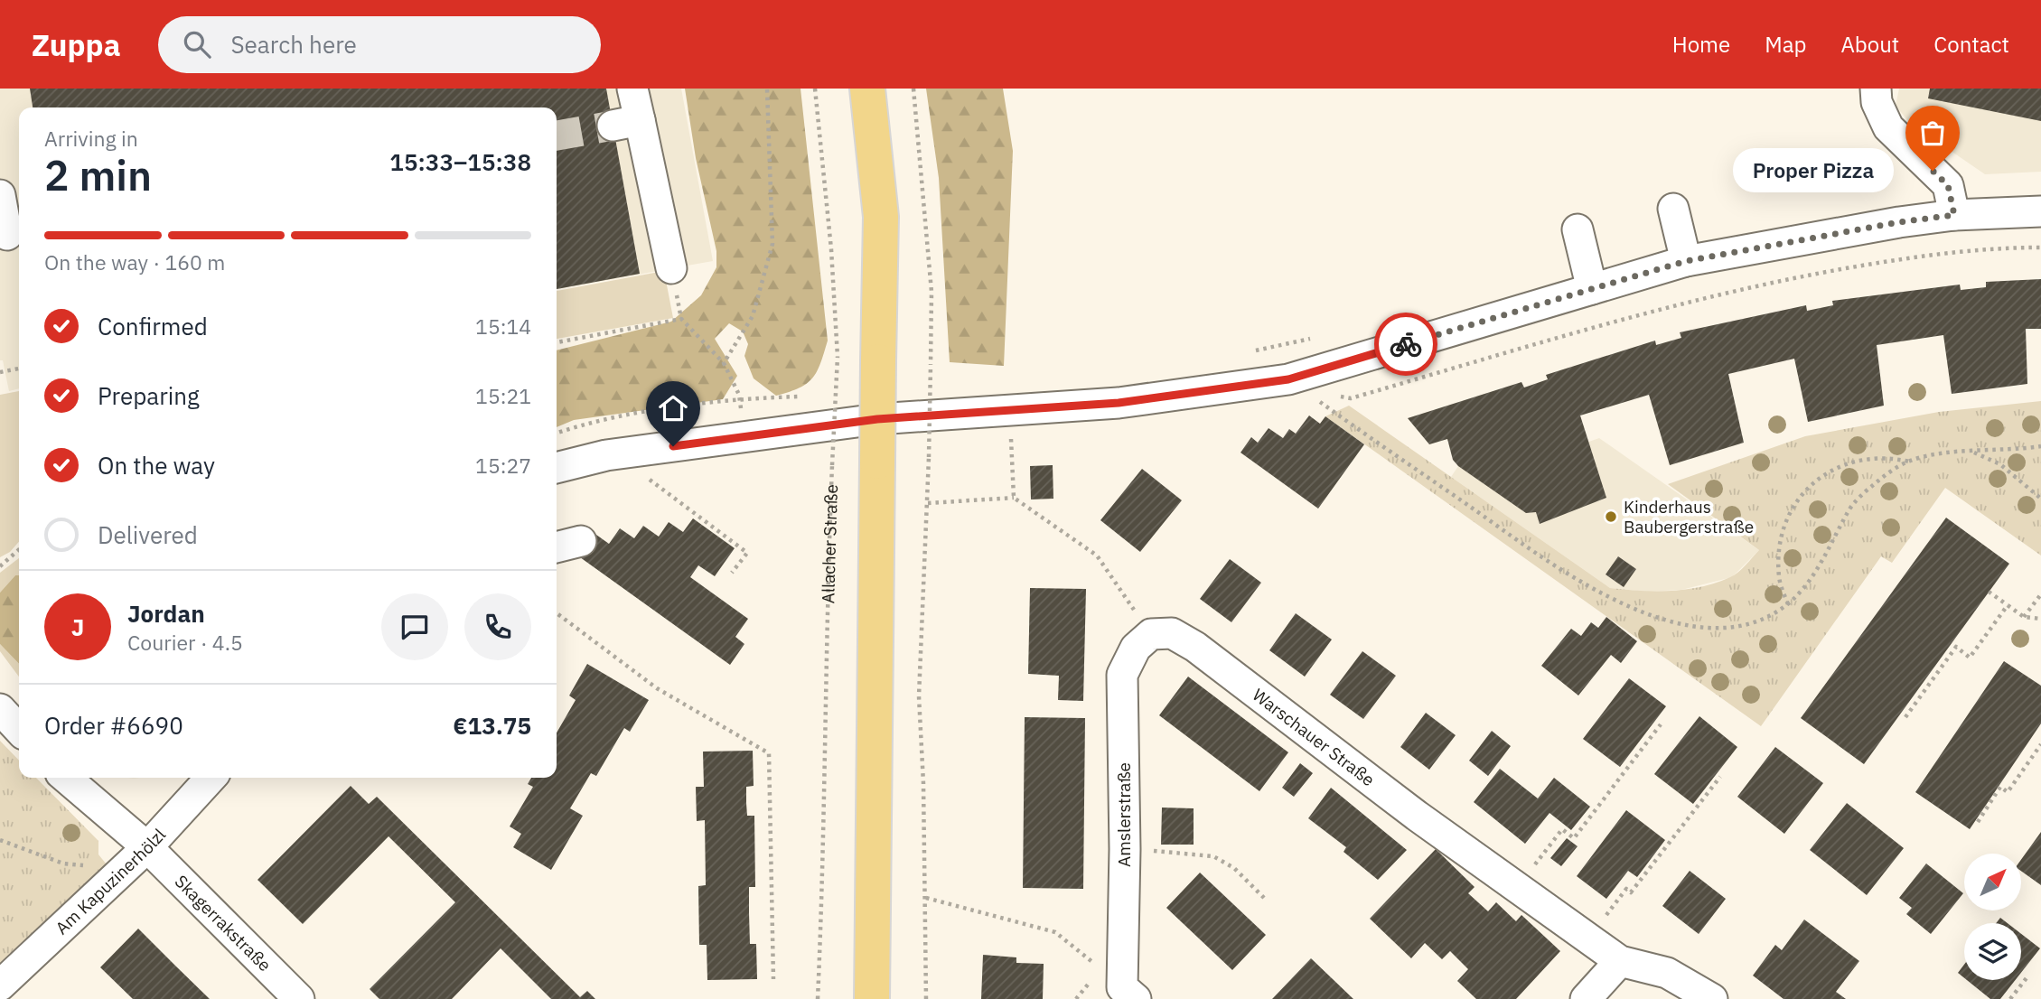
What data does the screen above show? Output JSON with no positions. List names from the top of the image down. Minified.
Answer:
{"streets":{"street":["Warschauer Straße","Amslerstraße","Am Kapuzinerhölzl","Skagerrakstraße"],"path":["Allacher Straße"]},"crossings":[["Warschauer Straße","Amslerstraße"],["Am Kapuzinerhölzl","Skagerrakstraße"]],"places":["Proper Pizza","Kinderhaus Baubergerstraße"],"north":"top right","page":{"header":"Zuppa","search":"Search here","nav":["Home","Map","About","Contact"],"heading":["2 min","Arriving in","15:33–15:38"],"panel":["Jordan","Courier · 4.5","Order #6690","€13.75"],"bubble":"Proper Pizza","bar":"On the way · 160 m","list":[["Confirmed","15:14"],["Preparing","15:21"],["On the way","15:27"],"Delivered"],"round":"J"}}
